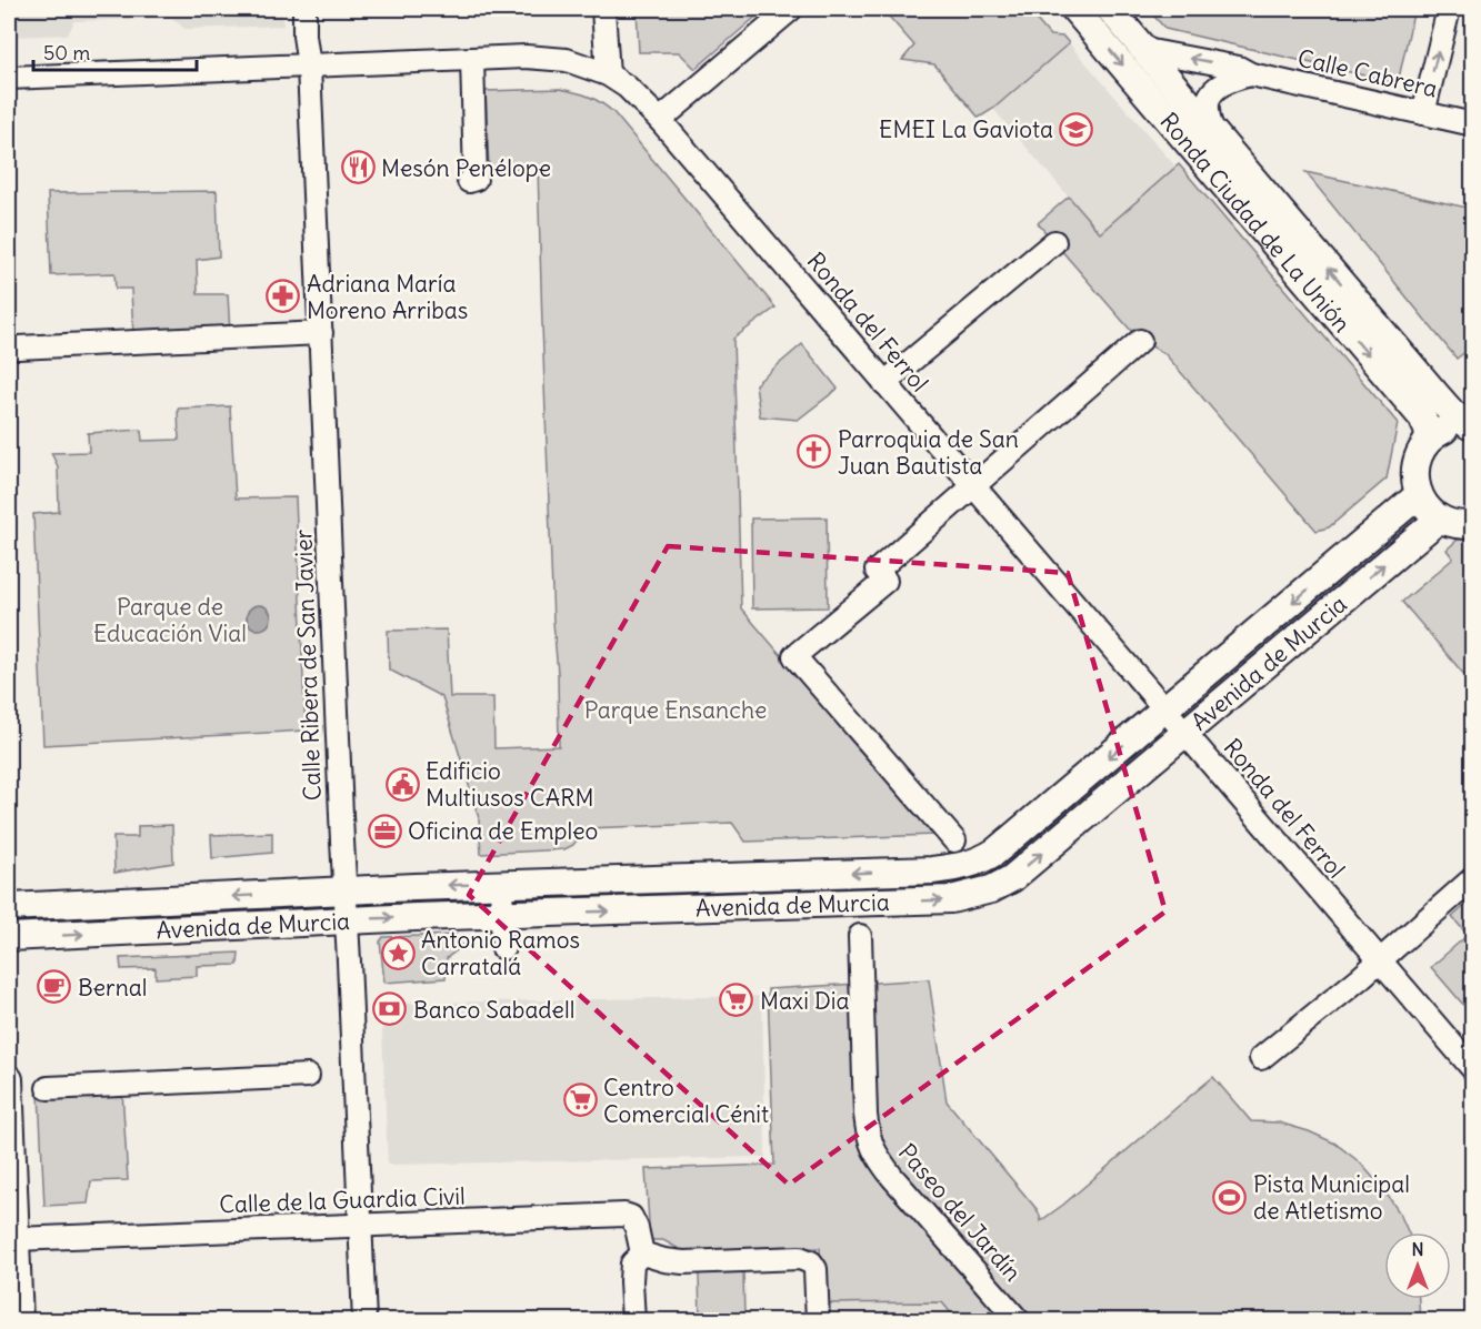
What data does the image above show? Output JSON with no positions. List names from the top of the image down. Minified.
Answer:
{"streets":{"main road":["Ronda Ciudad de La Unión","Avenida de Murcia"],"street":["Calle Cabrera","Ronda del Ferrol","Calle Ribera de San Javier","Calle de la Guardia Civil","Paseo del Jardín"]},"crossings":[["Calle Cabrera","Ronda Ciudad de La Unión"],["Ronda del Ferrol","Avenida de Murcia"],["Ronda del Ferrol","Calle Ribera de San Javier"],["Avenida de Murcia","Calle Ribera de San Javier"],["Calle Ribera de San Javier","Calle de la Guardia Civil"]],"parks":["Parque de Educación Vial","Parque Ensanche"],"places":{"school or university":["EMEI La Gaviota"],"restaurant":["Mesón Penélope"],"pharmacy":["Adriana María Moreno Arribas"],"church":["Parroquia de San Juan Bautista"],"public building":["Edificio Multiusos CARM"],"office":["Oficina de Empleo"],"place":["Antonio Ramos Carratalá"],"cafe":["Bernal"],"supermarket":["Maxi Dia","Centro Comercial Cénit"],"bank":["Banco Sabadell"],"sports":["Pista Municipal de Atletismo"]},"scale_bar":"50 m","north":"top"}
